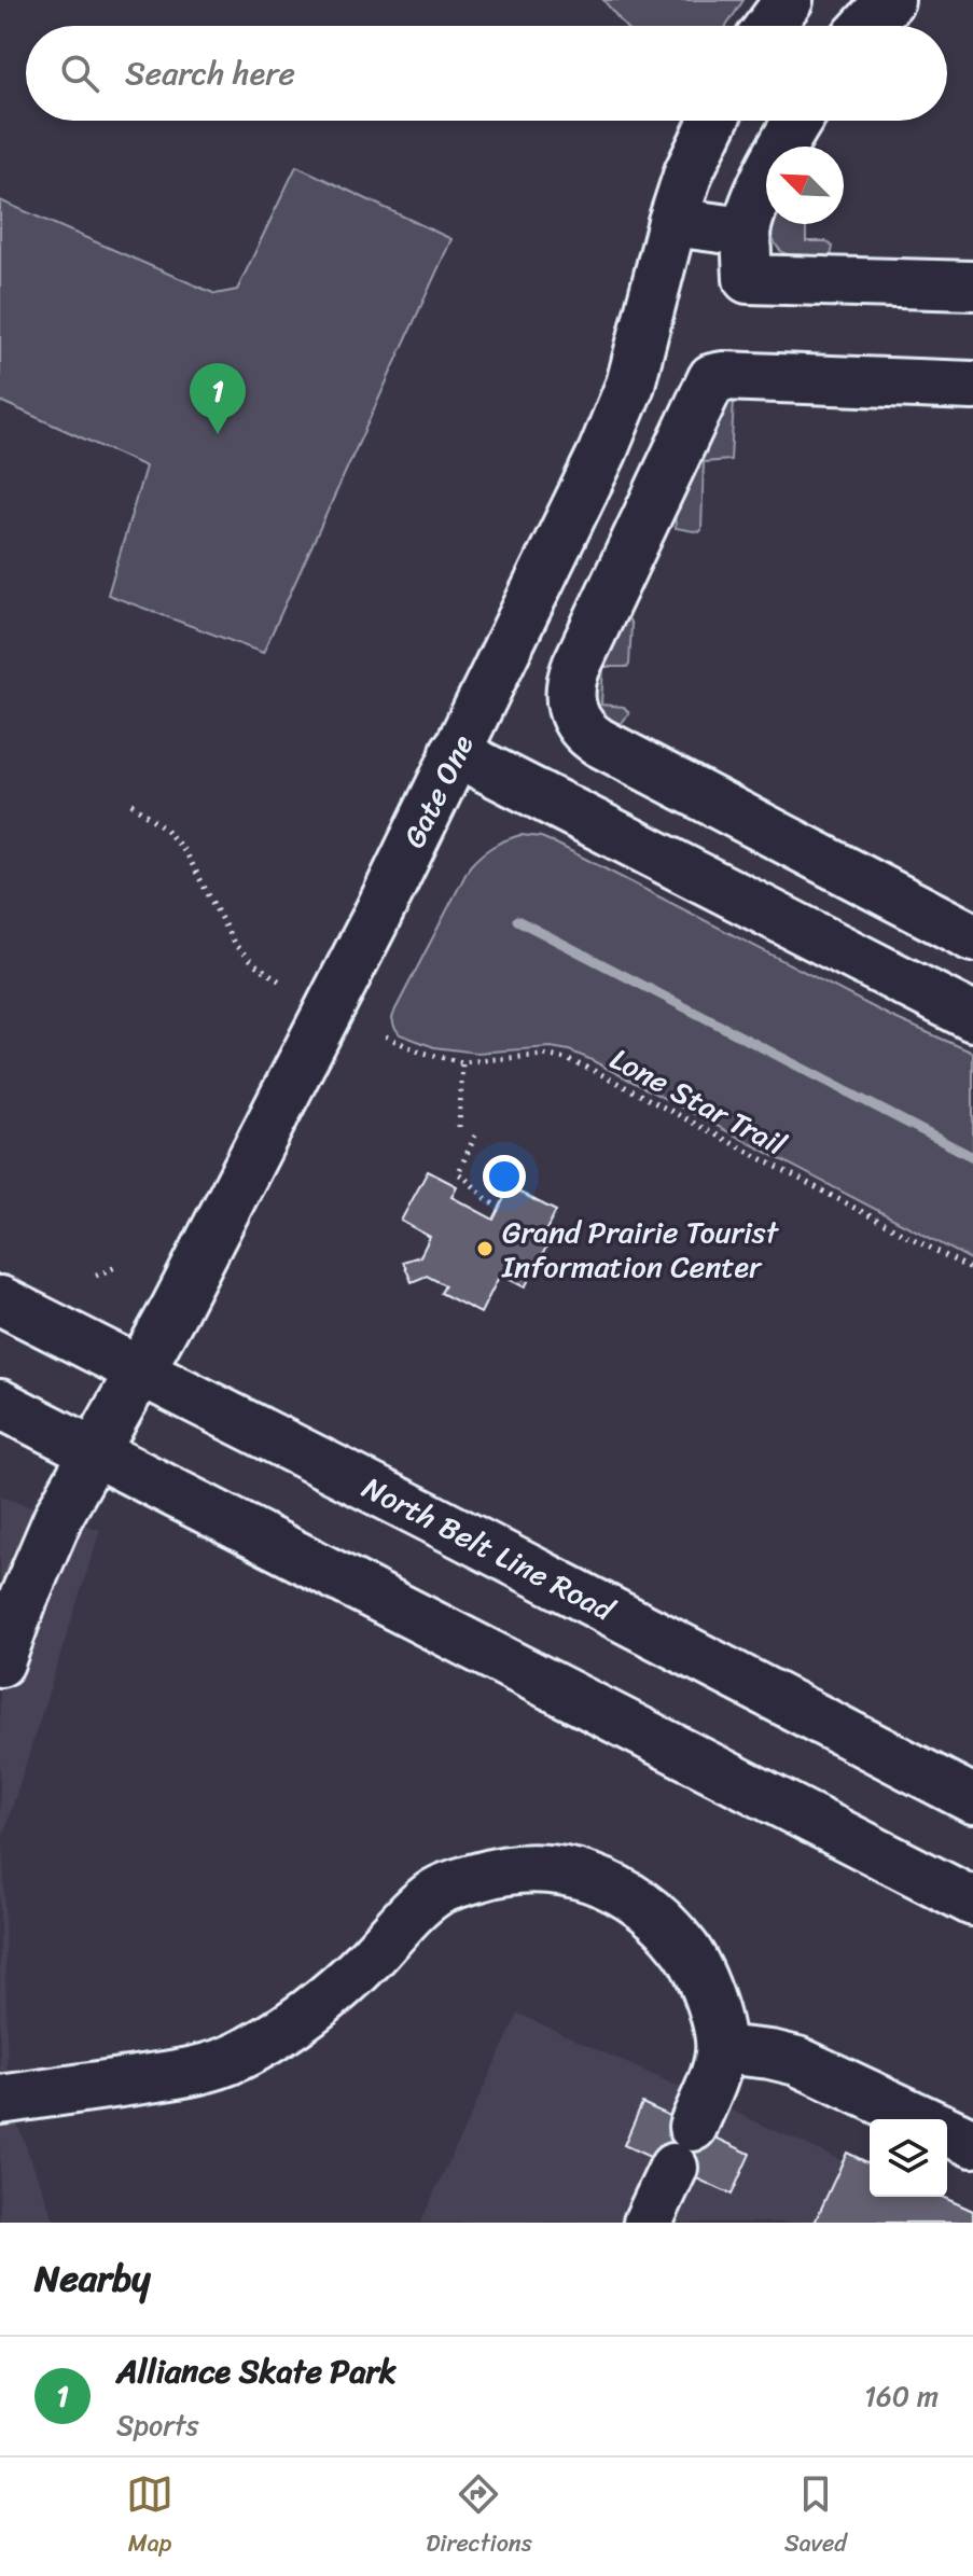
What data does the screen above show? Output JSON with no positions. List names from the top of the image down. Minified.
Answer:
{"streets":{"main road":["Gate One","North Belt Line Road"],"path":["Lone Star Trail"]},"crossings":[["Gate One","North Belt Line Road"]],"places":["Grand Prairie Tourist Information Center"],"north":"top left","page":{"search":"Search here","pins":"1","heading":"Nearby","list":[{"mark":"1","name":"Alliance Skate Park","note":"Sports","value":"160 m"}],"nav":["Map","Directions","Saved"]}}
